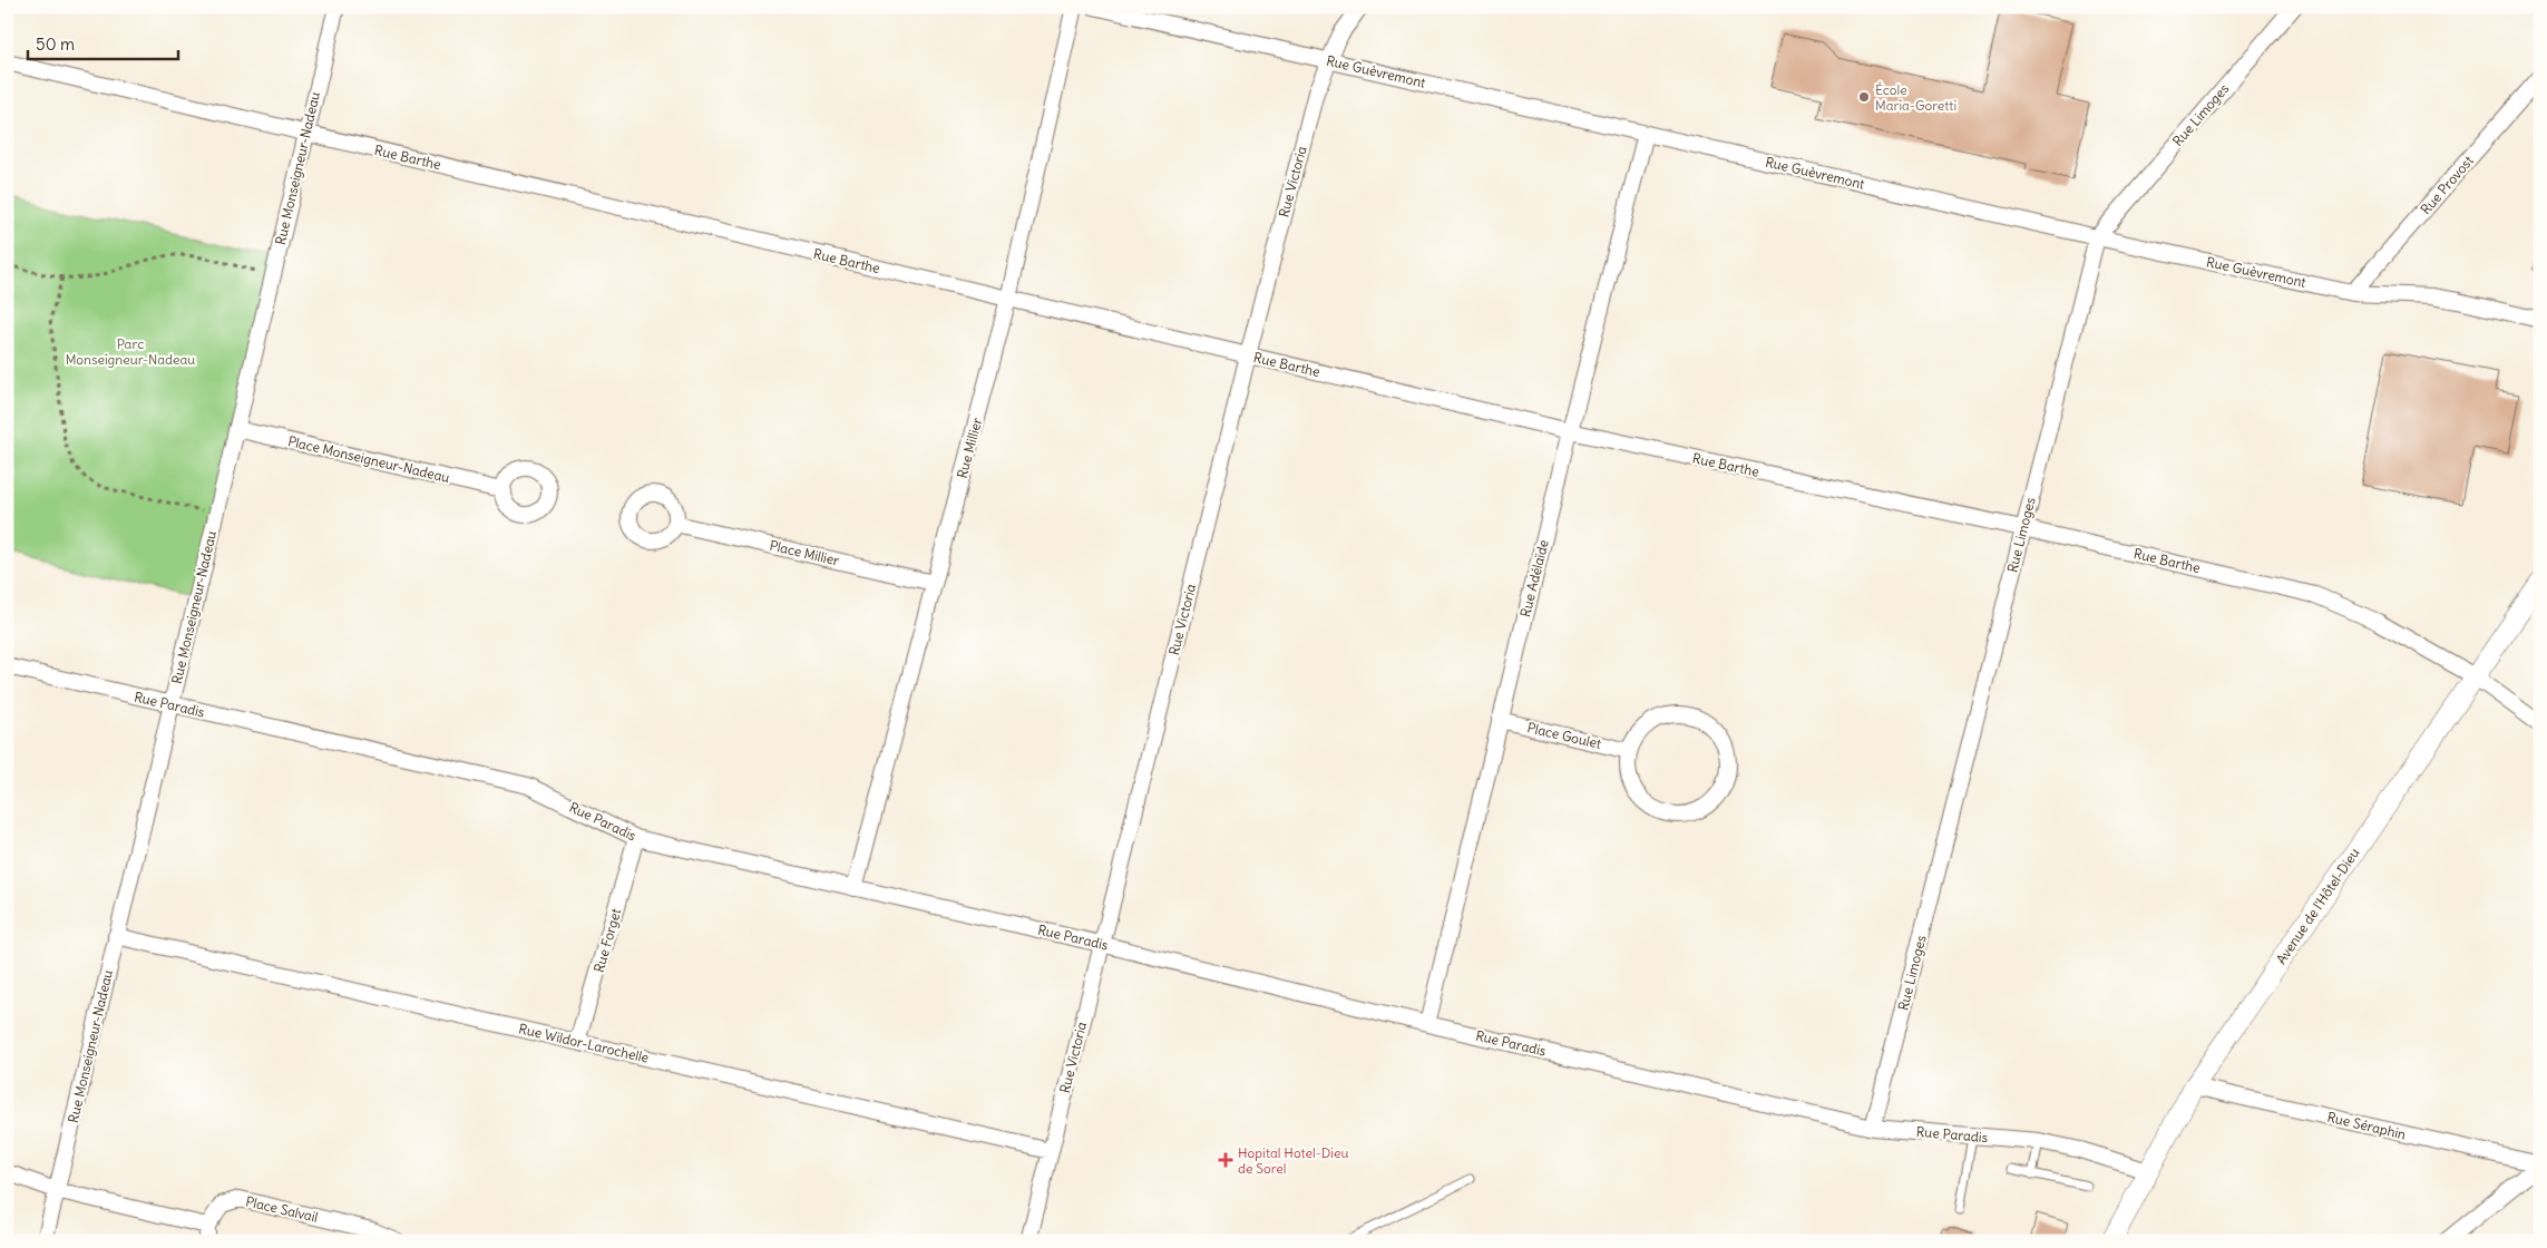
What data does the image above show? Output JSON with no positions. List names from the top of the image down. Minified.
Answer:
{"streets":{"street":["Rue Guèvremont","Rue Limoges","Rue Barthe","Rue Monseigneur-Nadeau","Rue Victoria","Rue Provost","Rue Millier","Place Monseigneur-Nadeau","Place Millier","Rue Adélaïde","Rue Paradis","Place Goulet","Avenue de l'Hôtel-Dieu","Rue Forget","Rue Wildor-Larochelle","Rue Séraphin","Place Salvail"]},"crossings":[["Rue Guèvremont","Rue Limoges"],["Rue Guèvremont","Rue Victoria"],["Rue Guèvremont","Rue Provost"],["Rue Guèvremont","Rue Adélaïde"],["Rue Limoges","Rue Barthe"],["Rue Limoges","Rue Paradis"],["Rue Barthe","Rue Monseigneur-Nadeau"],["Rue Barthe","Rue Victoria"],["Rue Barthe","Rue Millier"],["Rue Barthe","Rue Adélaïde"],["Rue Barthe","Avenue de l'Hôtel-Dieu"],["Rue Monseigneur-Nadeau","Place Monseigneur-Nadeau"],["Rue Monseigneur-Nadeau","Rue Paradis"],["Rue Monseigneur-Nadeau","Rue Wildor-Larochelle"],["Rue Monseigneur-Nadeau","Place Salvail"],["Rue Victoria","Rue Paradis"],["Rue Victoria","Rue Wildor-Larochelle"],["Rue Millier","Place Millier"],["Rue Millier","Rue Paradis"],["Rue Adélaïde","Rue Paradis"],["Rue Adélaïde","Place Goulet"],["Rue Paradis","Avenue de l'Hôtel-Dieu"],["Rue Paradis","Rue Forget"],["Avenue de l'Hôtel-Dieu","Rue Séraphin"],["Rue Forget","Rue Wildor-Larochelle"]],"parks":["Parc Monseigneur-Nadeau"],"places":{"other":["École Maria-Goretti"],"health":["Hopital Hotel-Dieu de Sorel"]},"scale_bar":"50 m"}
